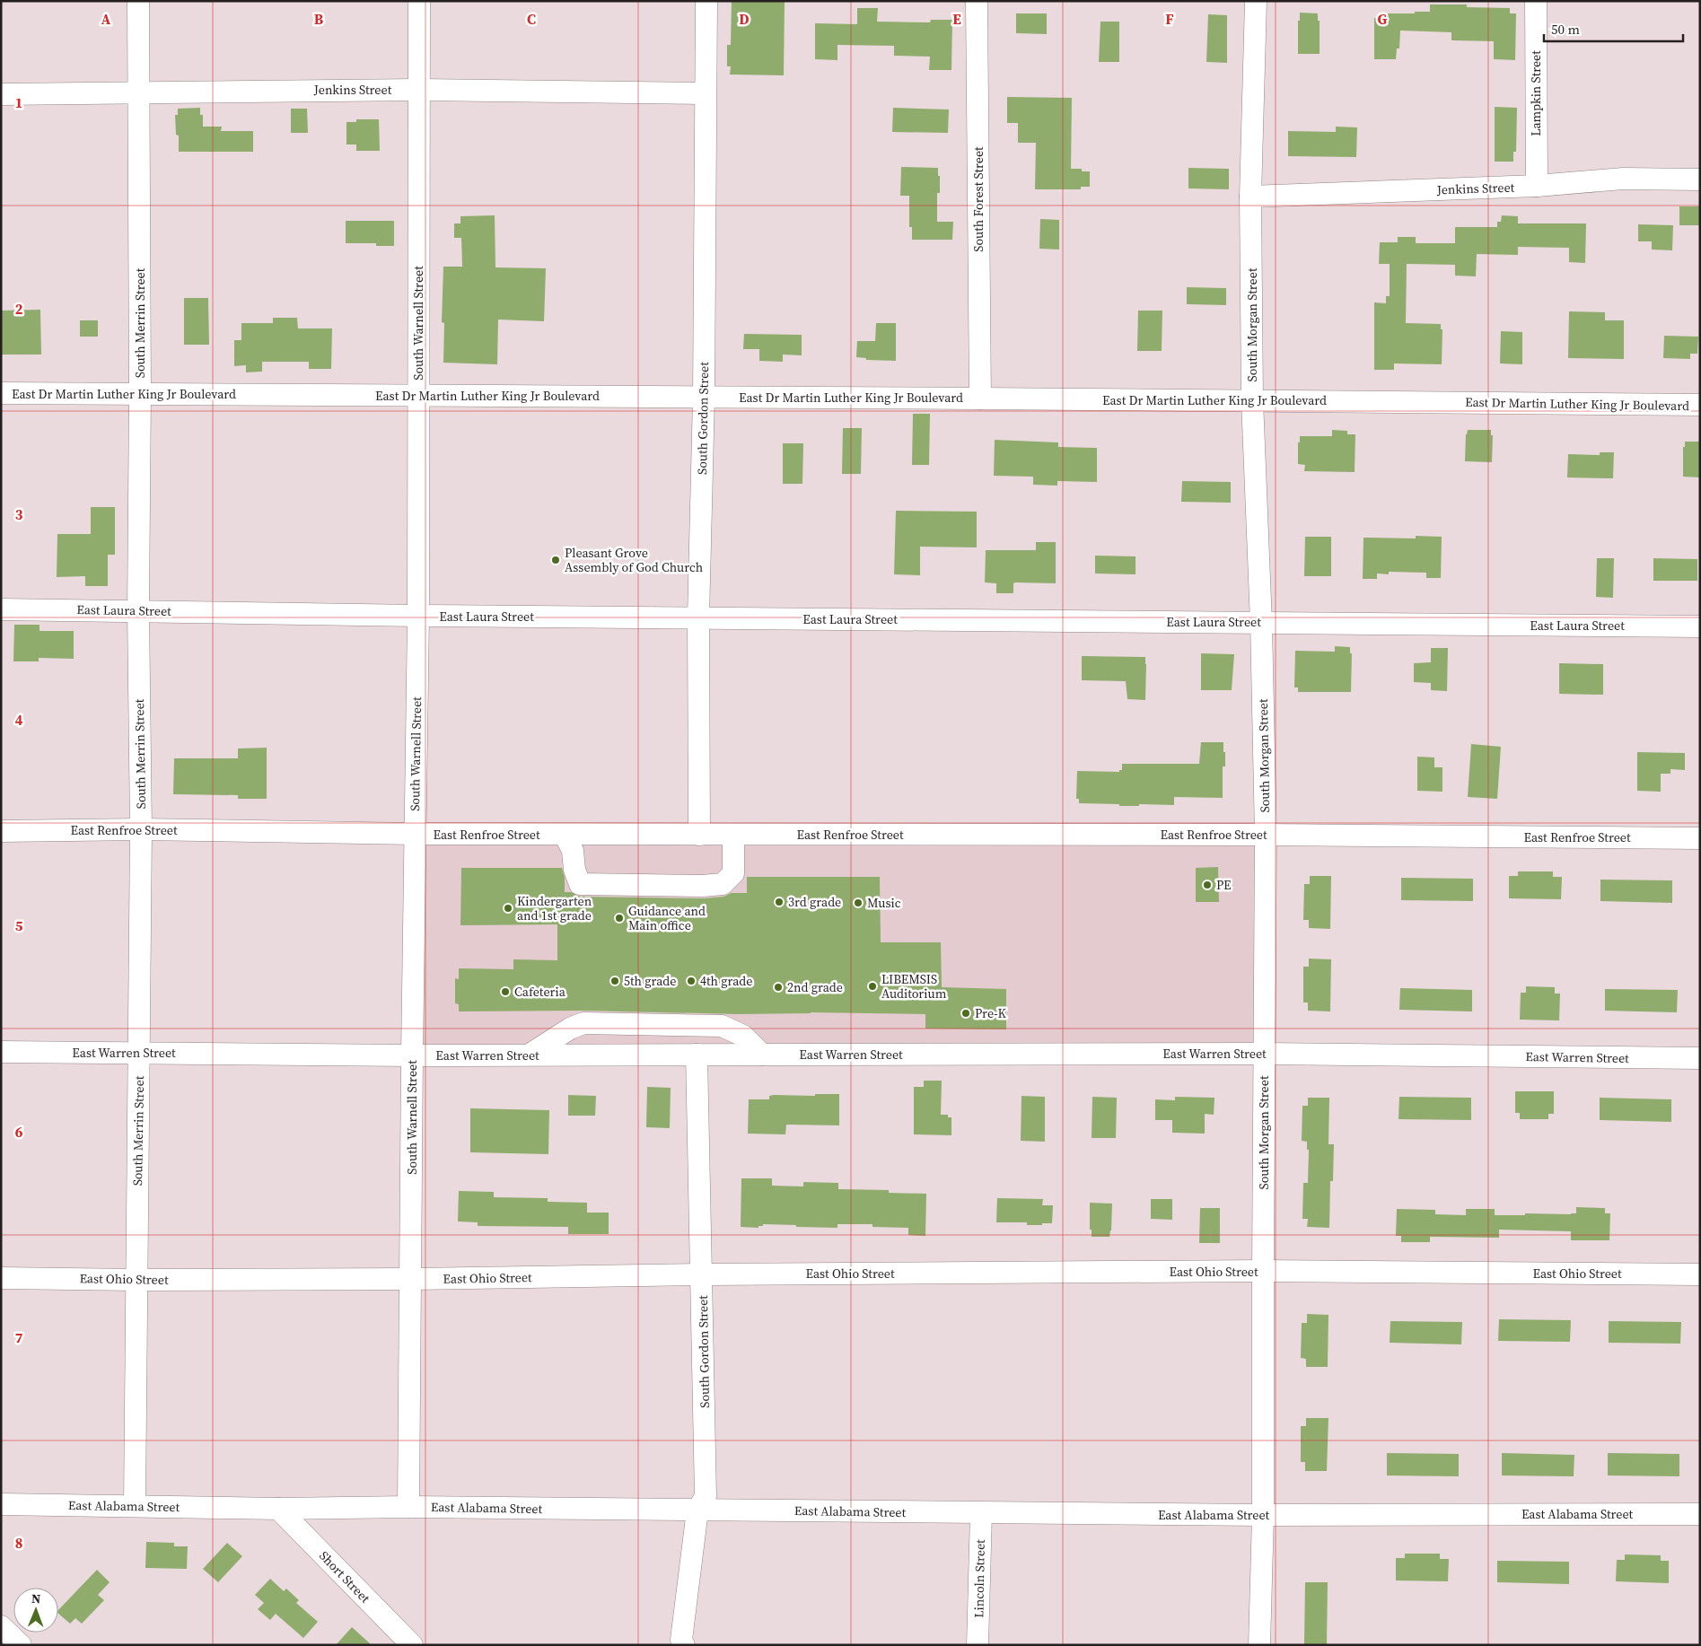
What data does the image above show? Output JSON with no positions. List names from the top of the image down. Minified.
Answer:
{"streets":{"street":["Jenkins Street","Lampkin Street","South Forest Street","South Merrin Street","South Warnell Street","South Morgan Street","East Dr Martin Luther King Jr Boulevard","South Gordon Street","East Laura Street","East Renfroe Street","East Warren Street","East Ohio Street","East Alabama Street","Short Street","Lincoln Street"]},"crossings":[["Jenkins Street","Lampkin Street"],["Jenkins Street","South Merrin Street"],["Jenkins Street","South Warnell Street"],["Jenkins Street","South Morgan Street"],["Jenkins Street","South Gordon Street"],["South Forest Street","East Dr Martin Luther King Jr Boulevard"],["South Merrin Street","East Dr Martin Luther King Jr Boulevard"],["South Merrin Street","East Laura Street"],["South Merrin Street","East Renfroe Street"],["South Merrin Street","East Warren Street"],["South Merrin Street","East Ohio Street"],["South Merrin Street","East Alabama Street"],["South Warnell Street","East Dr Martin Luther King Jr Boulevard"],["South Warnell Street","East Laura Street"],["South Warnell Street","East Renfroe Street"],["South Warnell Street","East Warren Street"],["South Warnell Street","East Ohio Street"],["South Warnell Street","East Alabama Street"],["South Morgan Street","East Dr Martin Luther King Jr Boulevard"],["South Morgan Street","East Laura Street"],["South Morgan Street","East Renfroe Street"],["South Morgan Street","East Warren Street"],["South Morgan Street","East Ohio Street"],["South Morgan Street","East Alabama Street"],["East Dr Martin Luther King Jr Boulevard","South Gordon Street"],["South Gordon Street","East Laura Street"],["South Gordon Street","East Renfroe Street"],["South Gordon Street","East Warren Street"],["South Gordon Street","East Ohio Street"],["South Gordon Street","East Alabama Street"],["East Alabama Street","Short Street"],["East Alabama Street","Lincoln Street"]],"places":["Pleasant Grove Assembly of God Church","PE","3rd grade","Music","Kindergarten and 1st grade","Guidance and Main office","5th grade","4th grade","LIBEMSIS Auditorium","2nd grade","Cafeteria","Pre-K"],"scale_bar":"50 m","north":"top","grid":{"columns":["A","B","C","D","E","F","G"],"rows":["1","2","3","4","5","6","7","8"]}}
